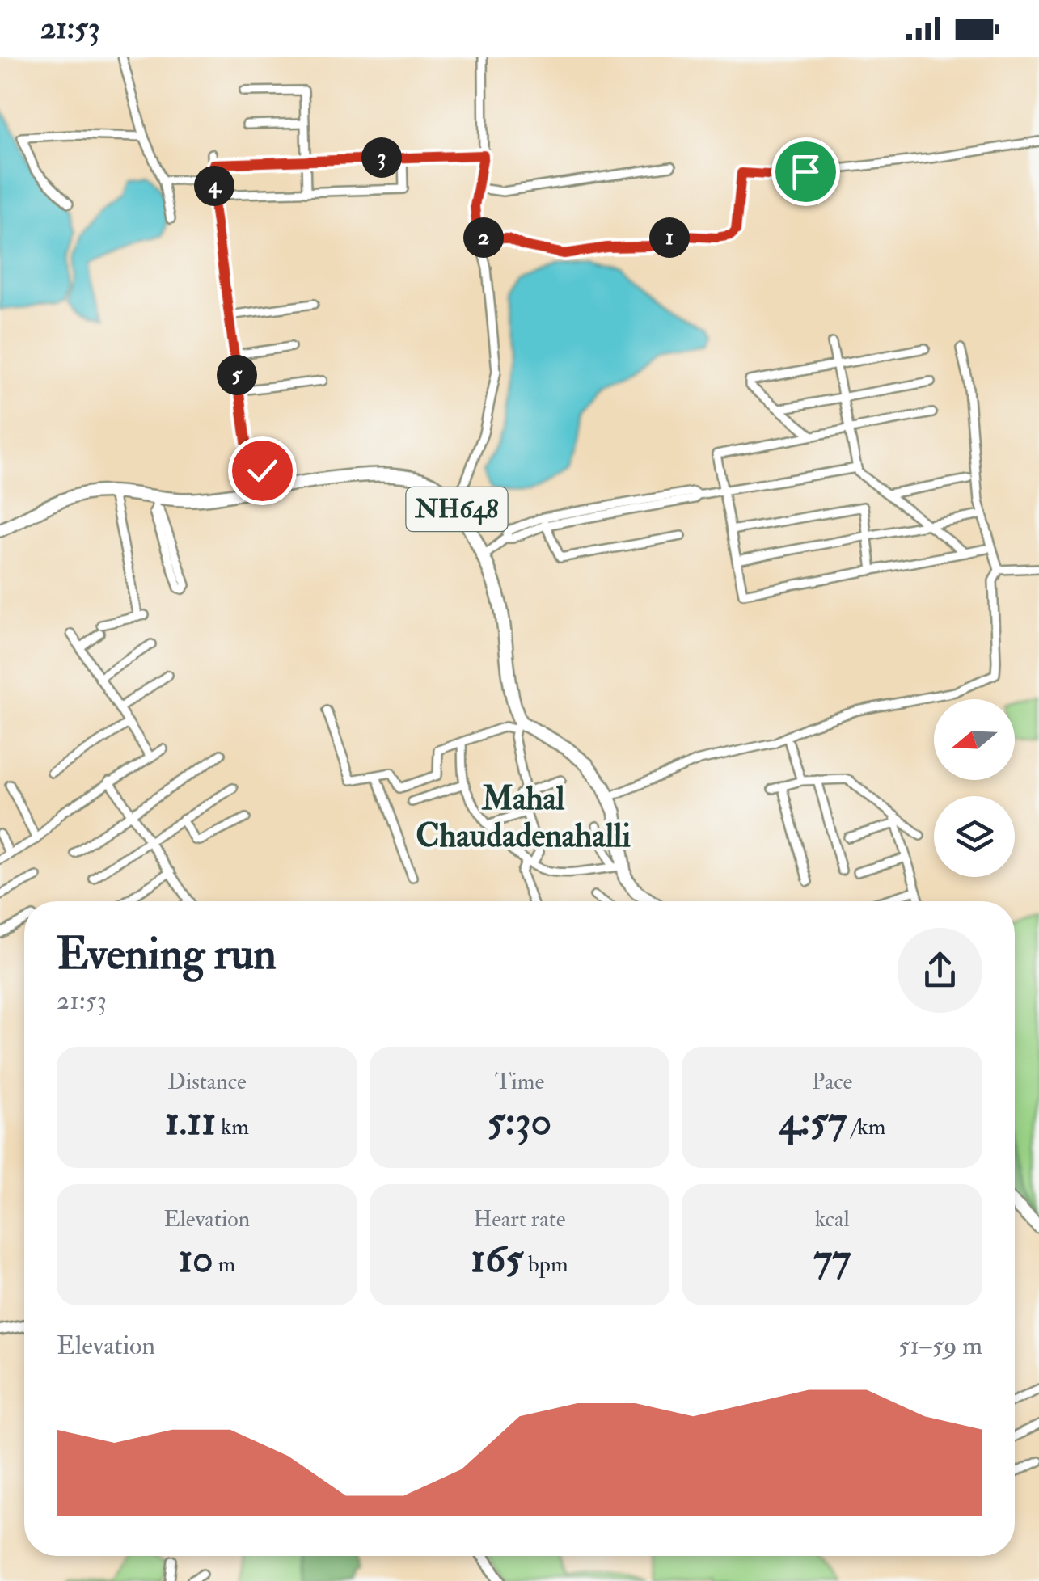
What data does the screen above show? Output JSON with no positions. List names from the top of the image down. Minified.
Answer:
{"streets":{"highway":["NH648"]},"districts":["Mahal Chaudadenahalli"],"north":"left","page":{"status":"21:53","pins":["3","4","1","2","5"],"heading":["Evening run","21:53"],"stats":[["Distance","1.11 km"],["Time","5:30"],["Pace","4:57 /km"],["Elevation","10 m"],["Heart rate","165 bpm"],["kcal","77"]],"chart":["Elevation","51–59 m"]}}
